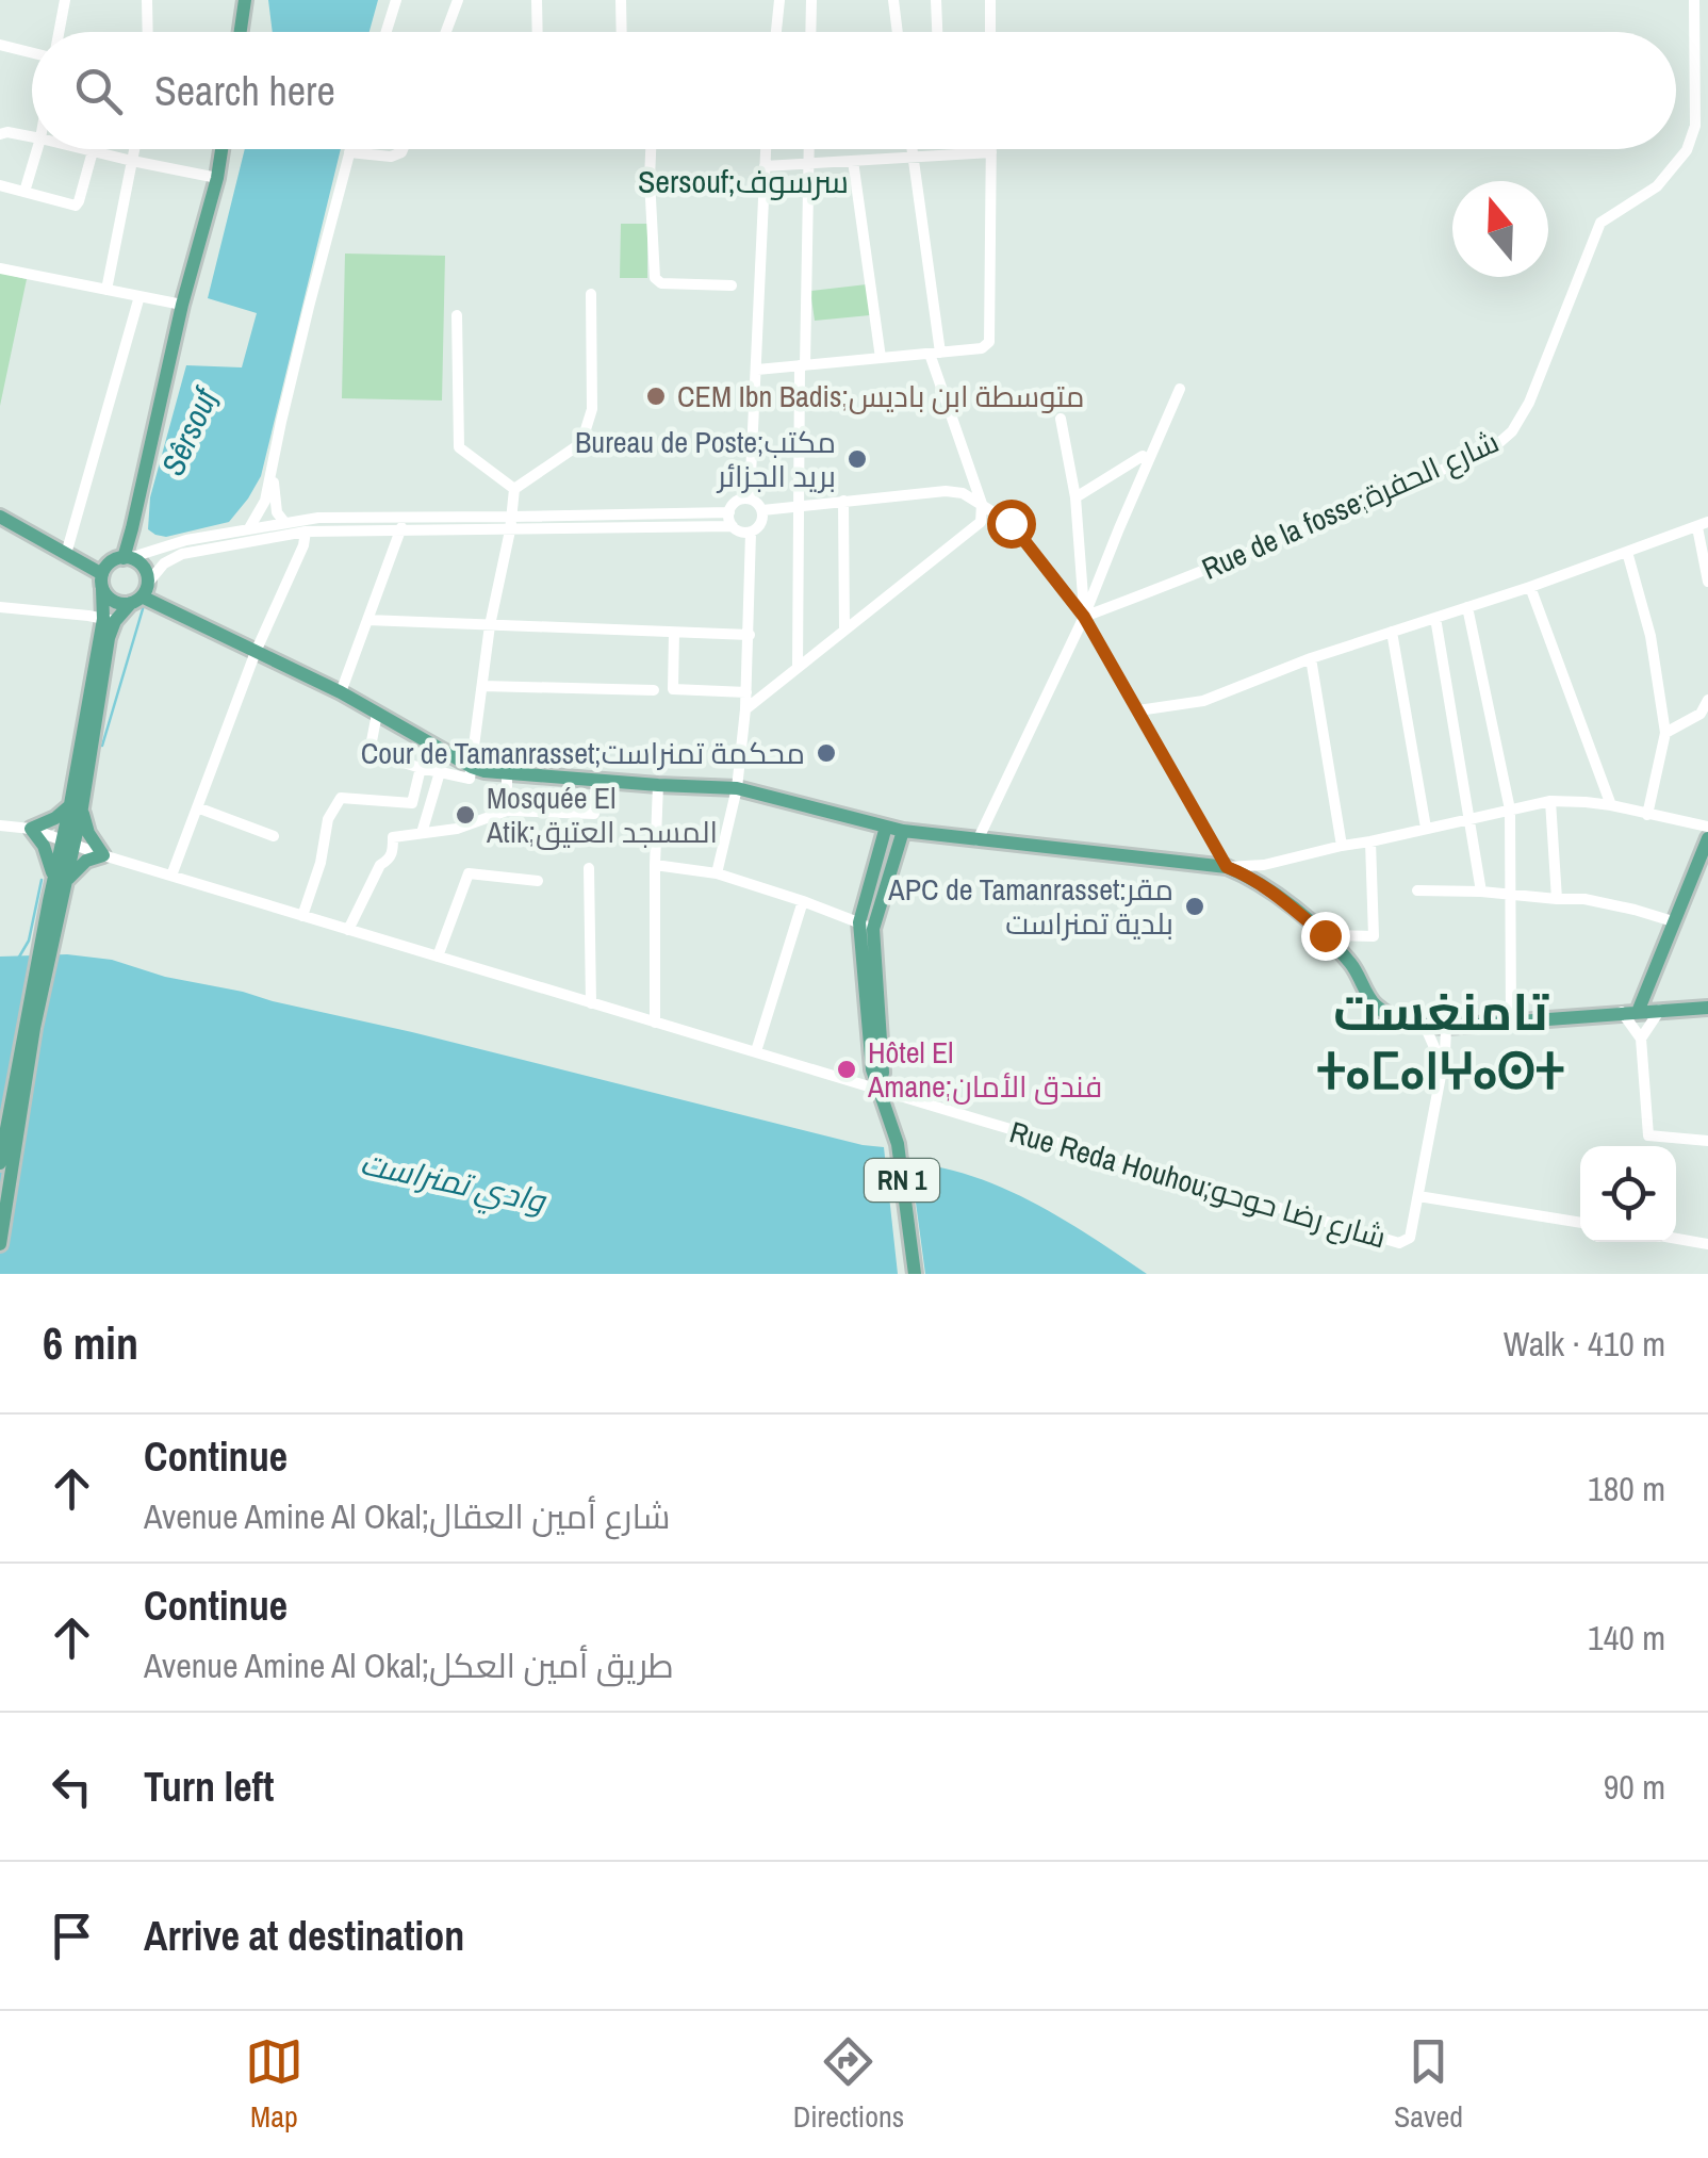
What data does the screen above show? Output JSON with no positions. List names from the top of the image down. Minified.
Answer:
{"streets":{"main road":["RN 1"],"street":["Rue de la fosse;شارع الحفرة","Rue Reda Houhou;شارع رضا حوحو"]},"crossings":[["RN 1","Rue Reda Houhou;شارع رضا حوحو"]],"districts":["Sersouf;سرسوف","تامنغست ⵜⴰⵎⴰⵏⵖⴰⵙⵜ"],"water":["Sêrsouf","وادي تمنراست"],"places":["CEM Ibn Badis;متوسطة ابن باديس","Bureau de Poste;مكتب بريد الجزائر","Cour de Tamanrasset;محكمة تمنراست","Mosquée El Atik;المسجد العتيق","APC de Tamanrasset;مقر بلدية تمنراست","Hôtel El Amane;فندق الأمان"],"north":"top","page":{"search":"Search here","heading":["6 min","Walk · 410 m"],"list":[["Continue","Avenue Amine Al Okal;شارع أمين العقال","180 m"],["Continue","Avenue Amine Al Okal;طريق أمين العكل","140 m"],["Turn left","90 m"],"Arrive at destination"],"nav":["Map","Directions","Saved"]}}
